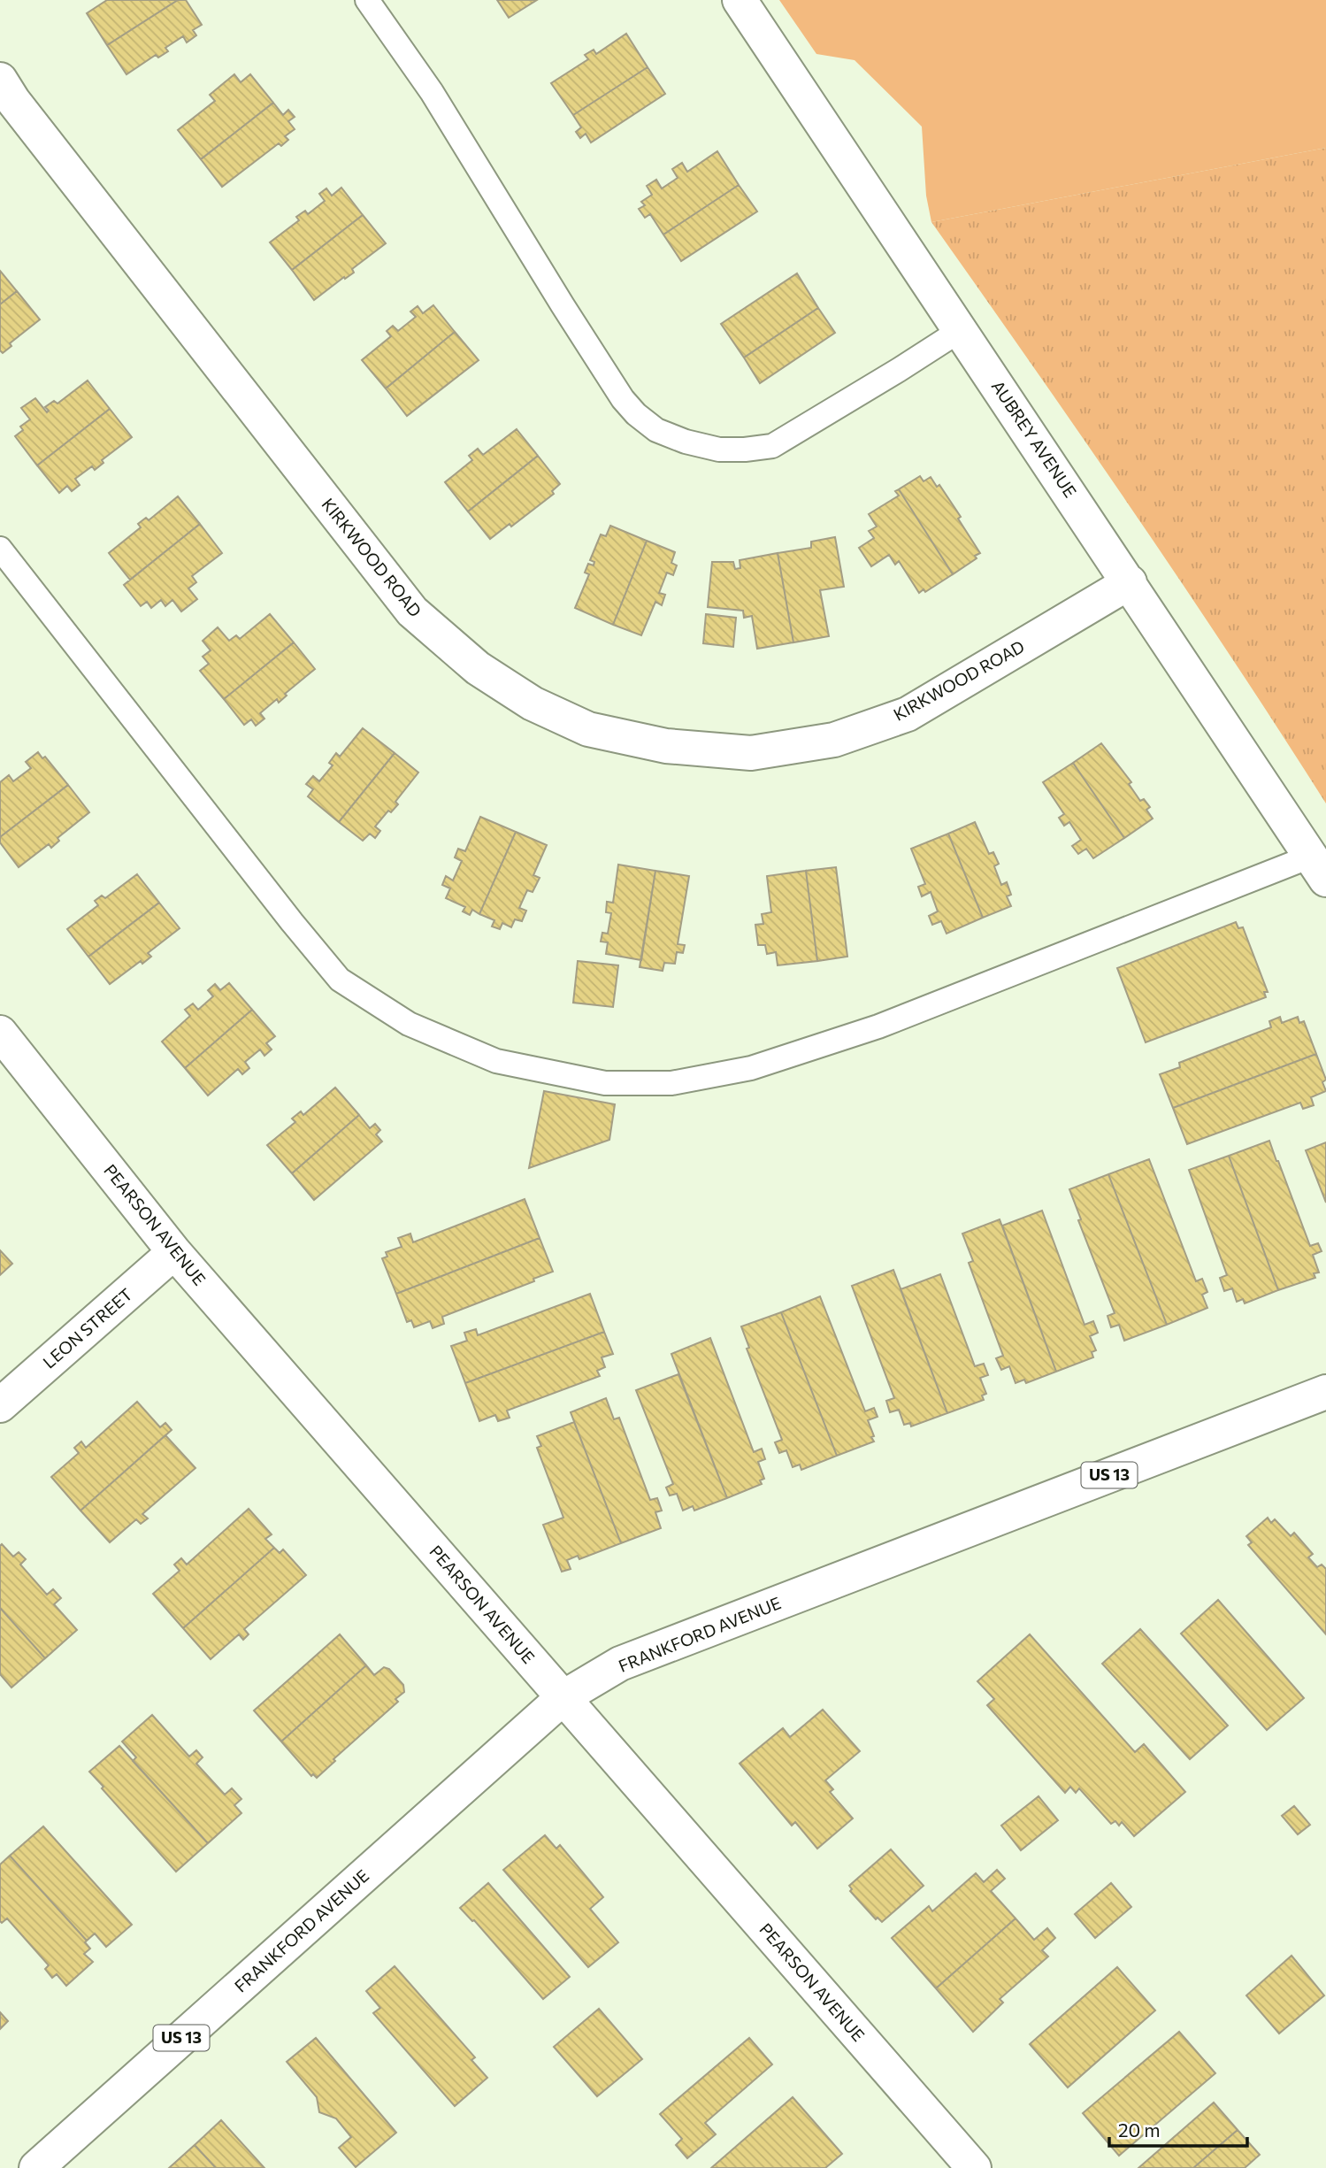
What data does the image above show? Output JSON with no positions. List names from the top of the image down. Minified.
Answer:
{"streets":{"street":["AUBREY AVENUE","KIRKWOOD ROAD","PEARSON AVENUE","LEON STREET","US 13","FRANKFORD AVENUE"]},"crossings":[["AUBREY AVENUE","KIRKWOOD ROAD"],["PEARSON AVENUE","LEON STREET"],["PEARSON AVENUE","FRANKFORD AVENUE"]],"scale_bar":"20 m"}
